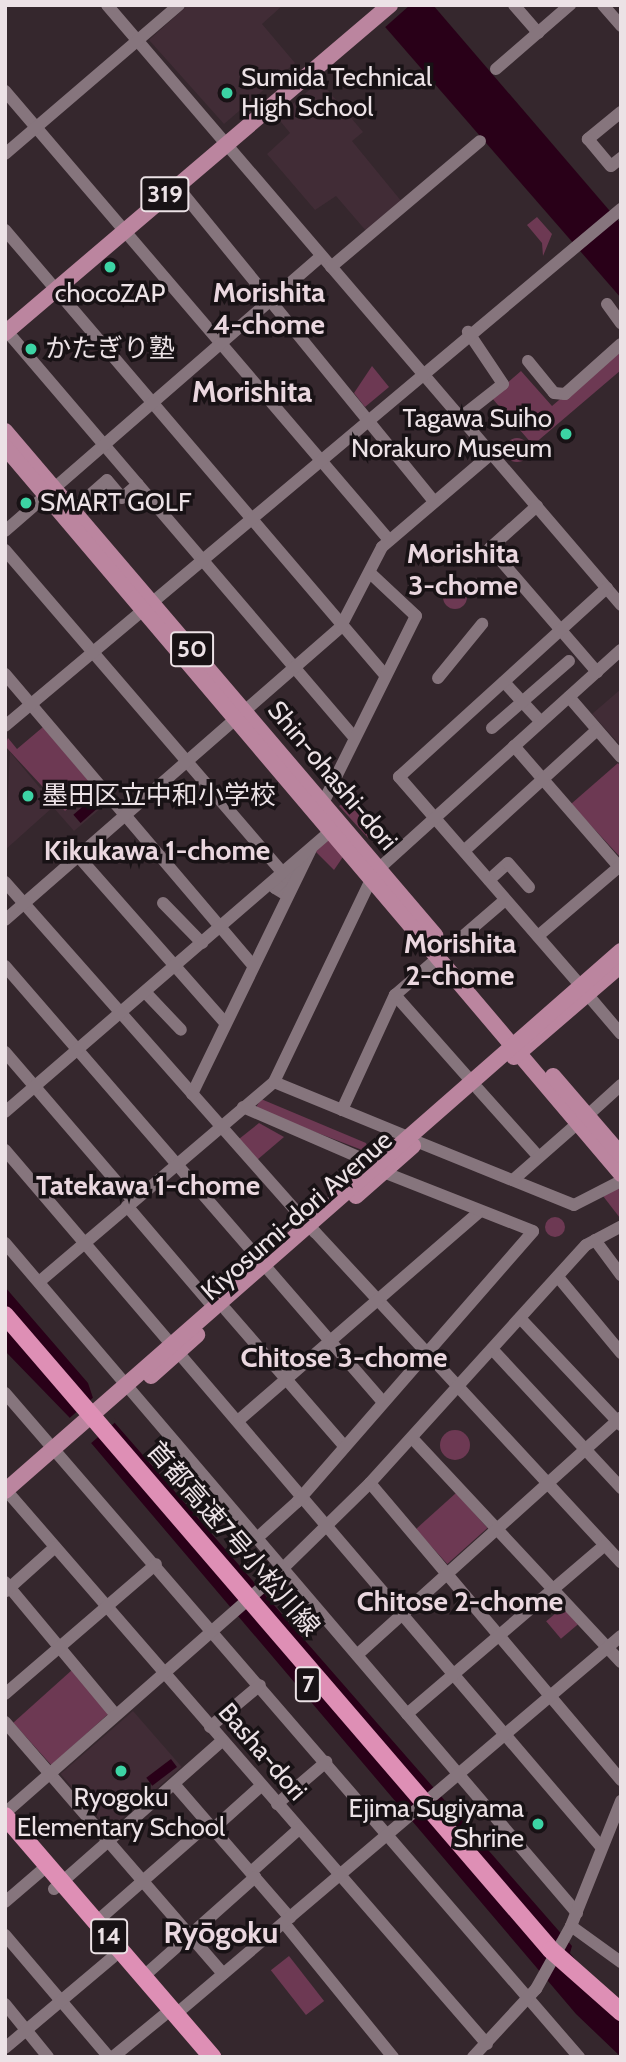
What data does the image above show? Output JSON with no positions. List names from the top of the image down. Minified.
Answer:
{"streets":{"highway":["首都高速7号小松川線","7","14"],"main road":["319","50","Shin-ohashi-dori","Kiyosumi-dori Avenue"],"street":["Basha-dori"]},"crossings":[["50","Shin-ohashi-dori"],["Shin-ohashi-dori","Kiyosumi-dori Avenue"],["Kiyosumi-dori Avenue","Basha-dori"]],"districts":["Morishita 4-chome","Morishita","Morishita 3-chome","Kikukawa 1-chome","Morishita 2-chome","Tatekawa 1-chome","Chitose 3-chome","Chitose 2-chome","Ryōgoku"],"places":["Sumida Technical High School","chocoZAP","かたぎり塾","Tagawa Suiho Norakuro Museum","SMART GOLF","墨田区立中和小学校","Ryogoku Elementary School","Ejima Sugiyama Shrine"]}
